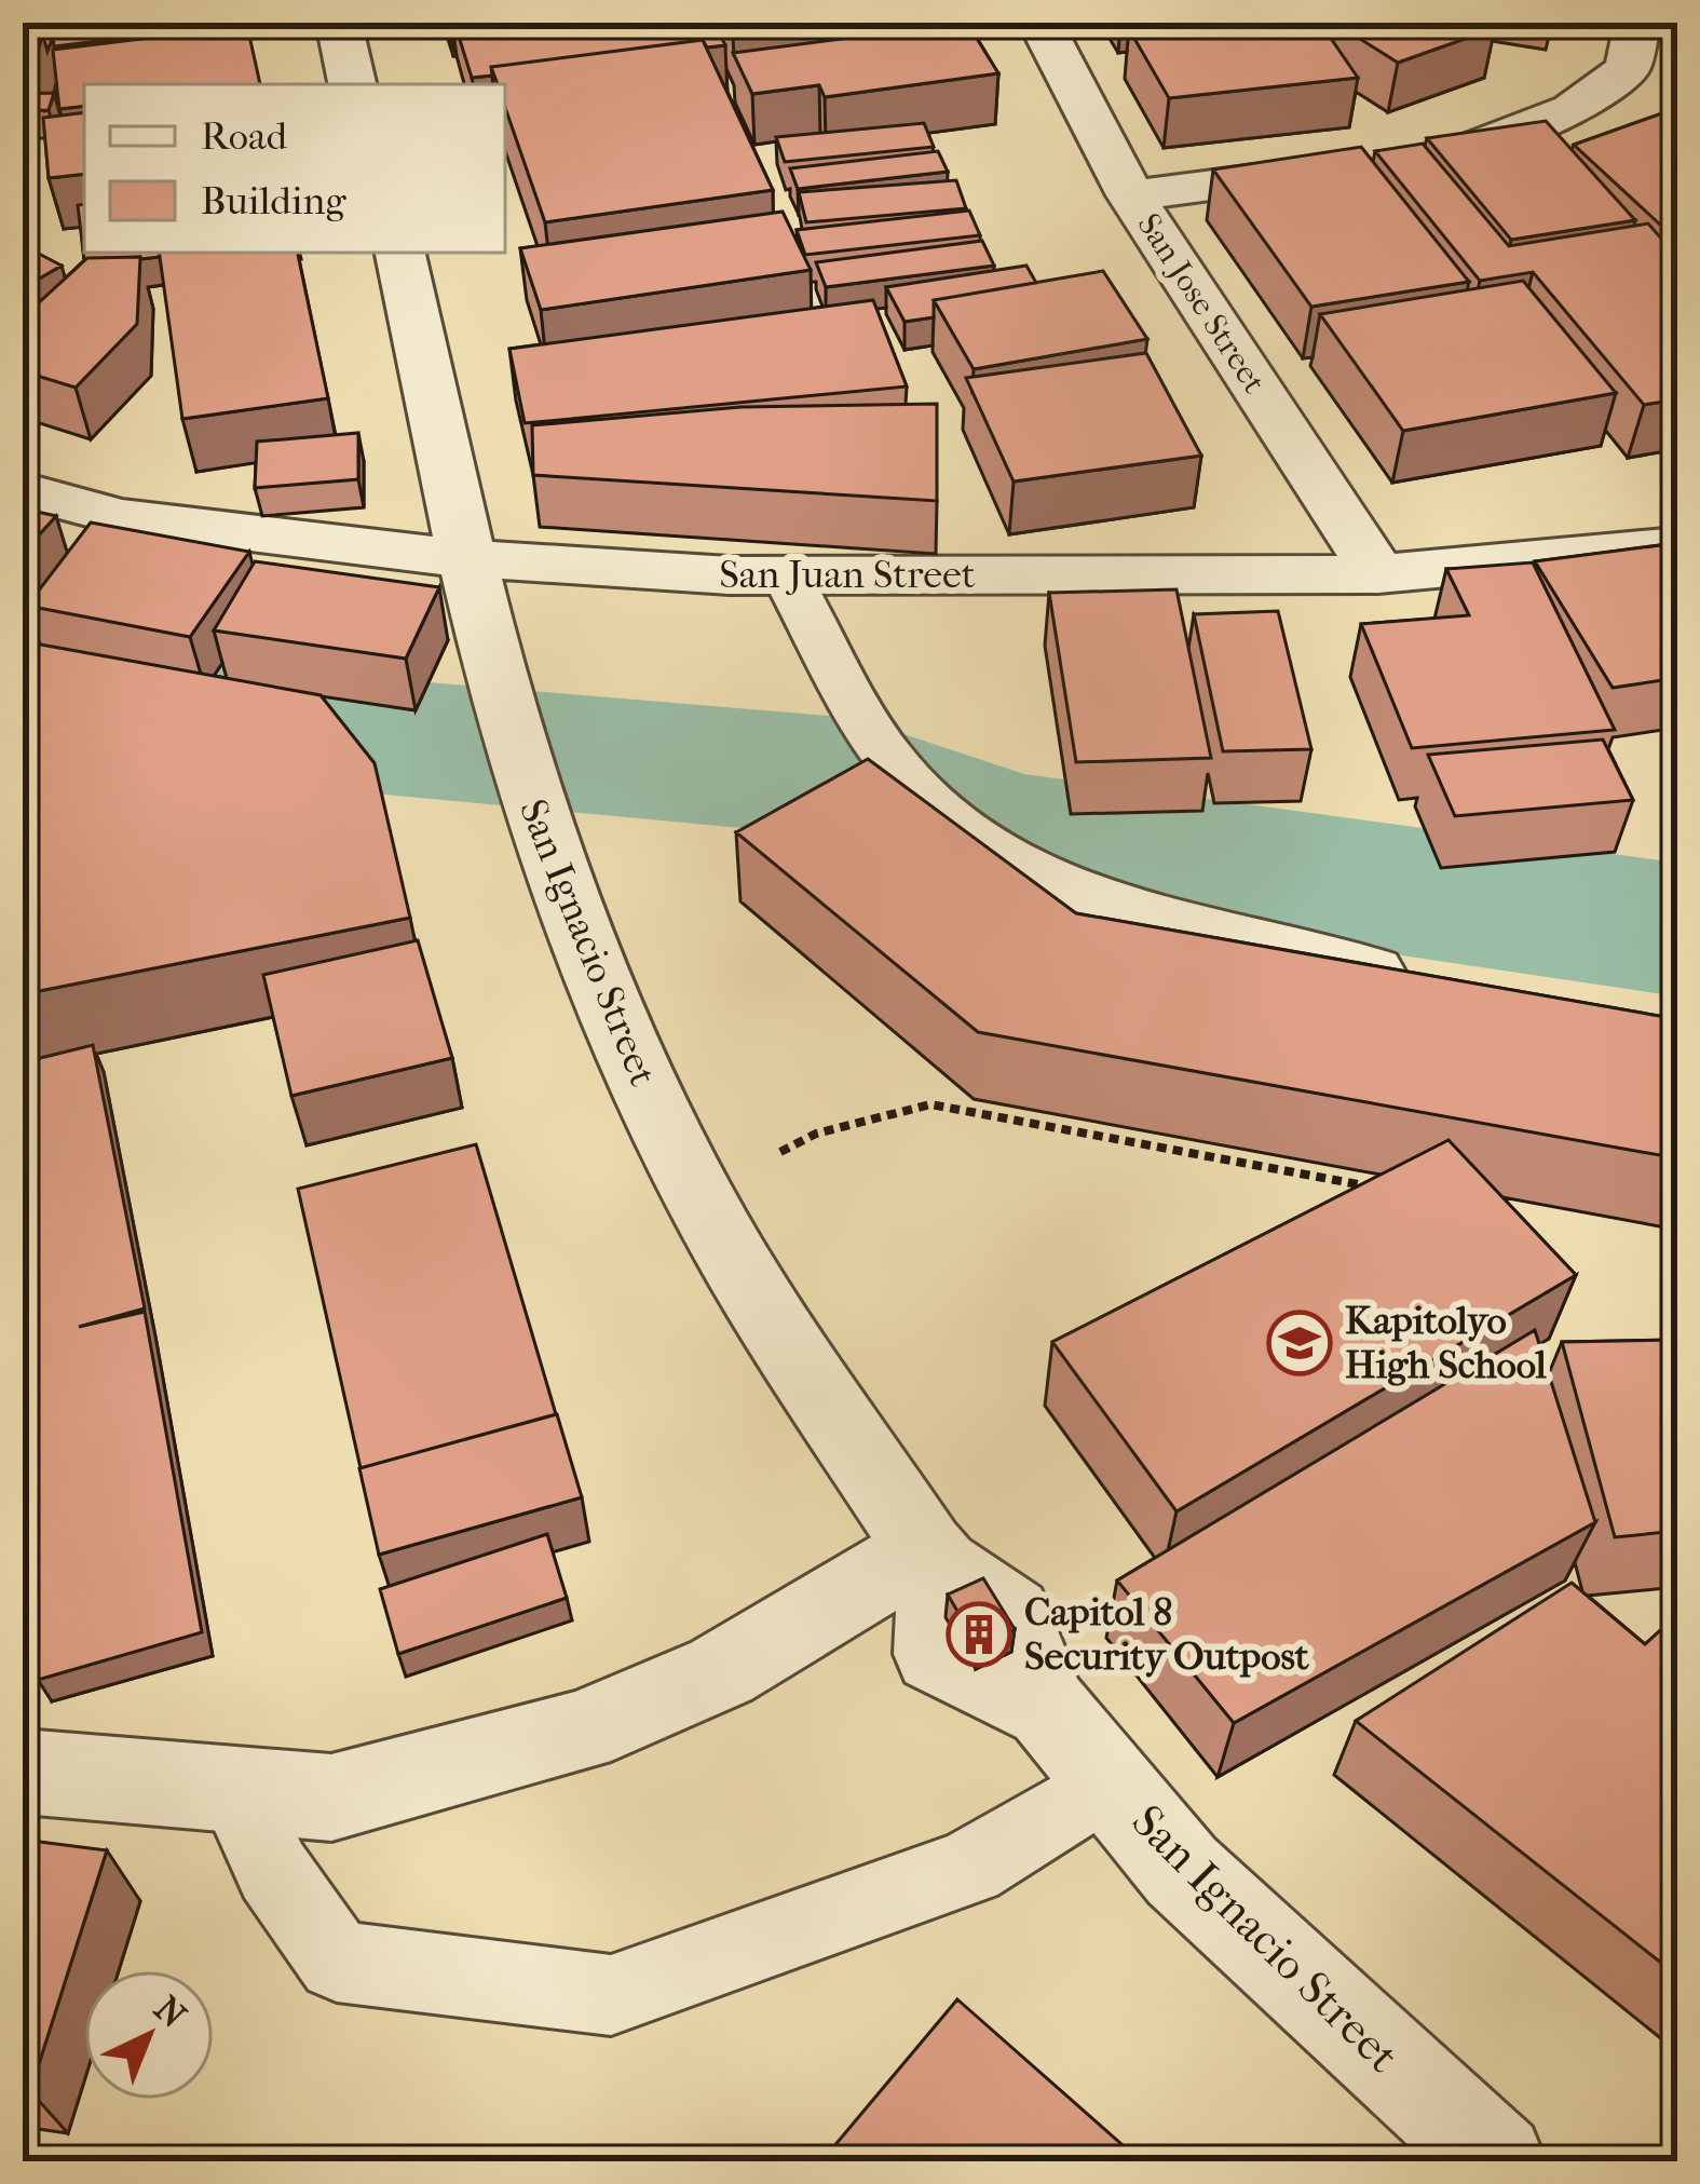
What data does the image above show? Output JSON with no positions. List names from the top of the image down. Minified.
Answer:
{"streets":{"street":["San Jose Street","San Juan Street","San Ignacio Street"]},"crossings":[["San Jose Street","San Juan Street"],["San Juan Street","San Ignacio Street"]],"places":{"school or university":["Kapitolyo High School"],"building":["Capitol 8 Security Outpost"]},"legend":["Road","Building"],"north":"top right"}
